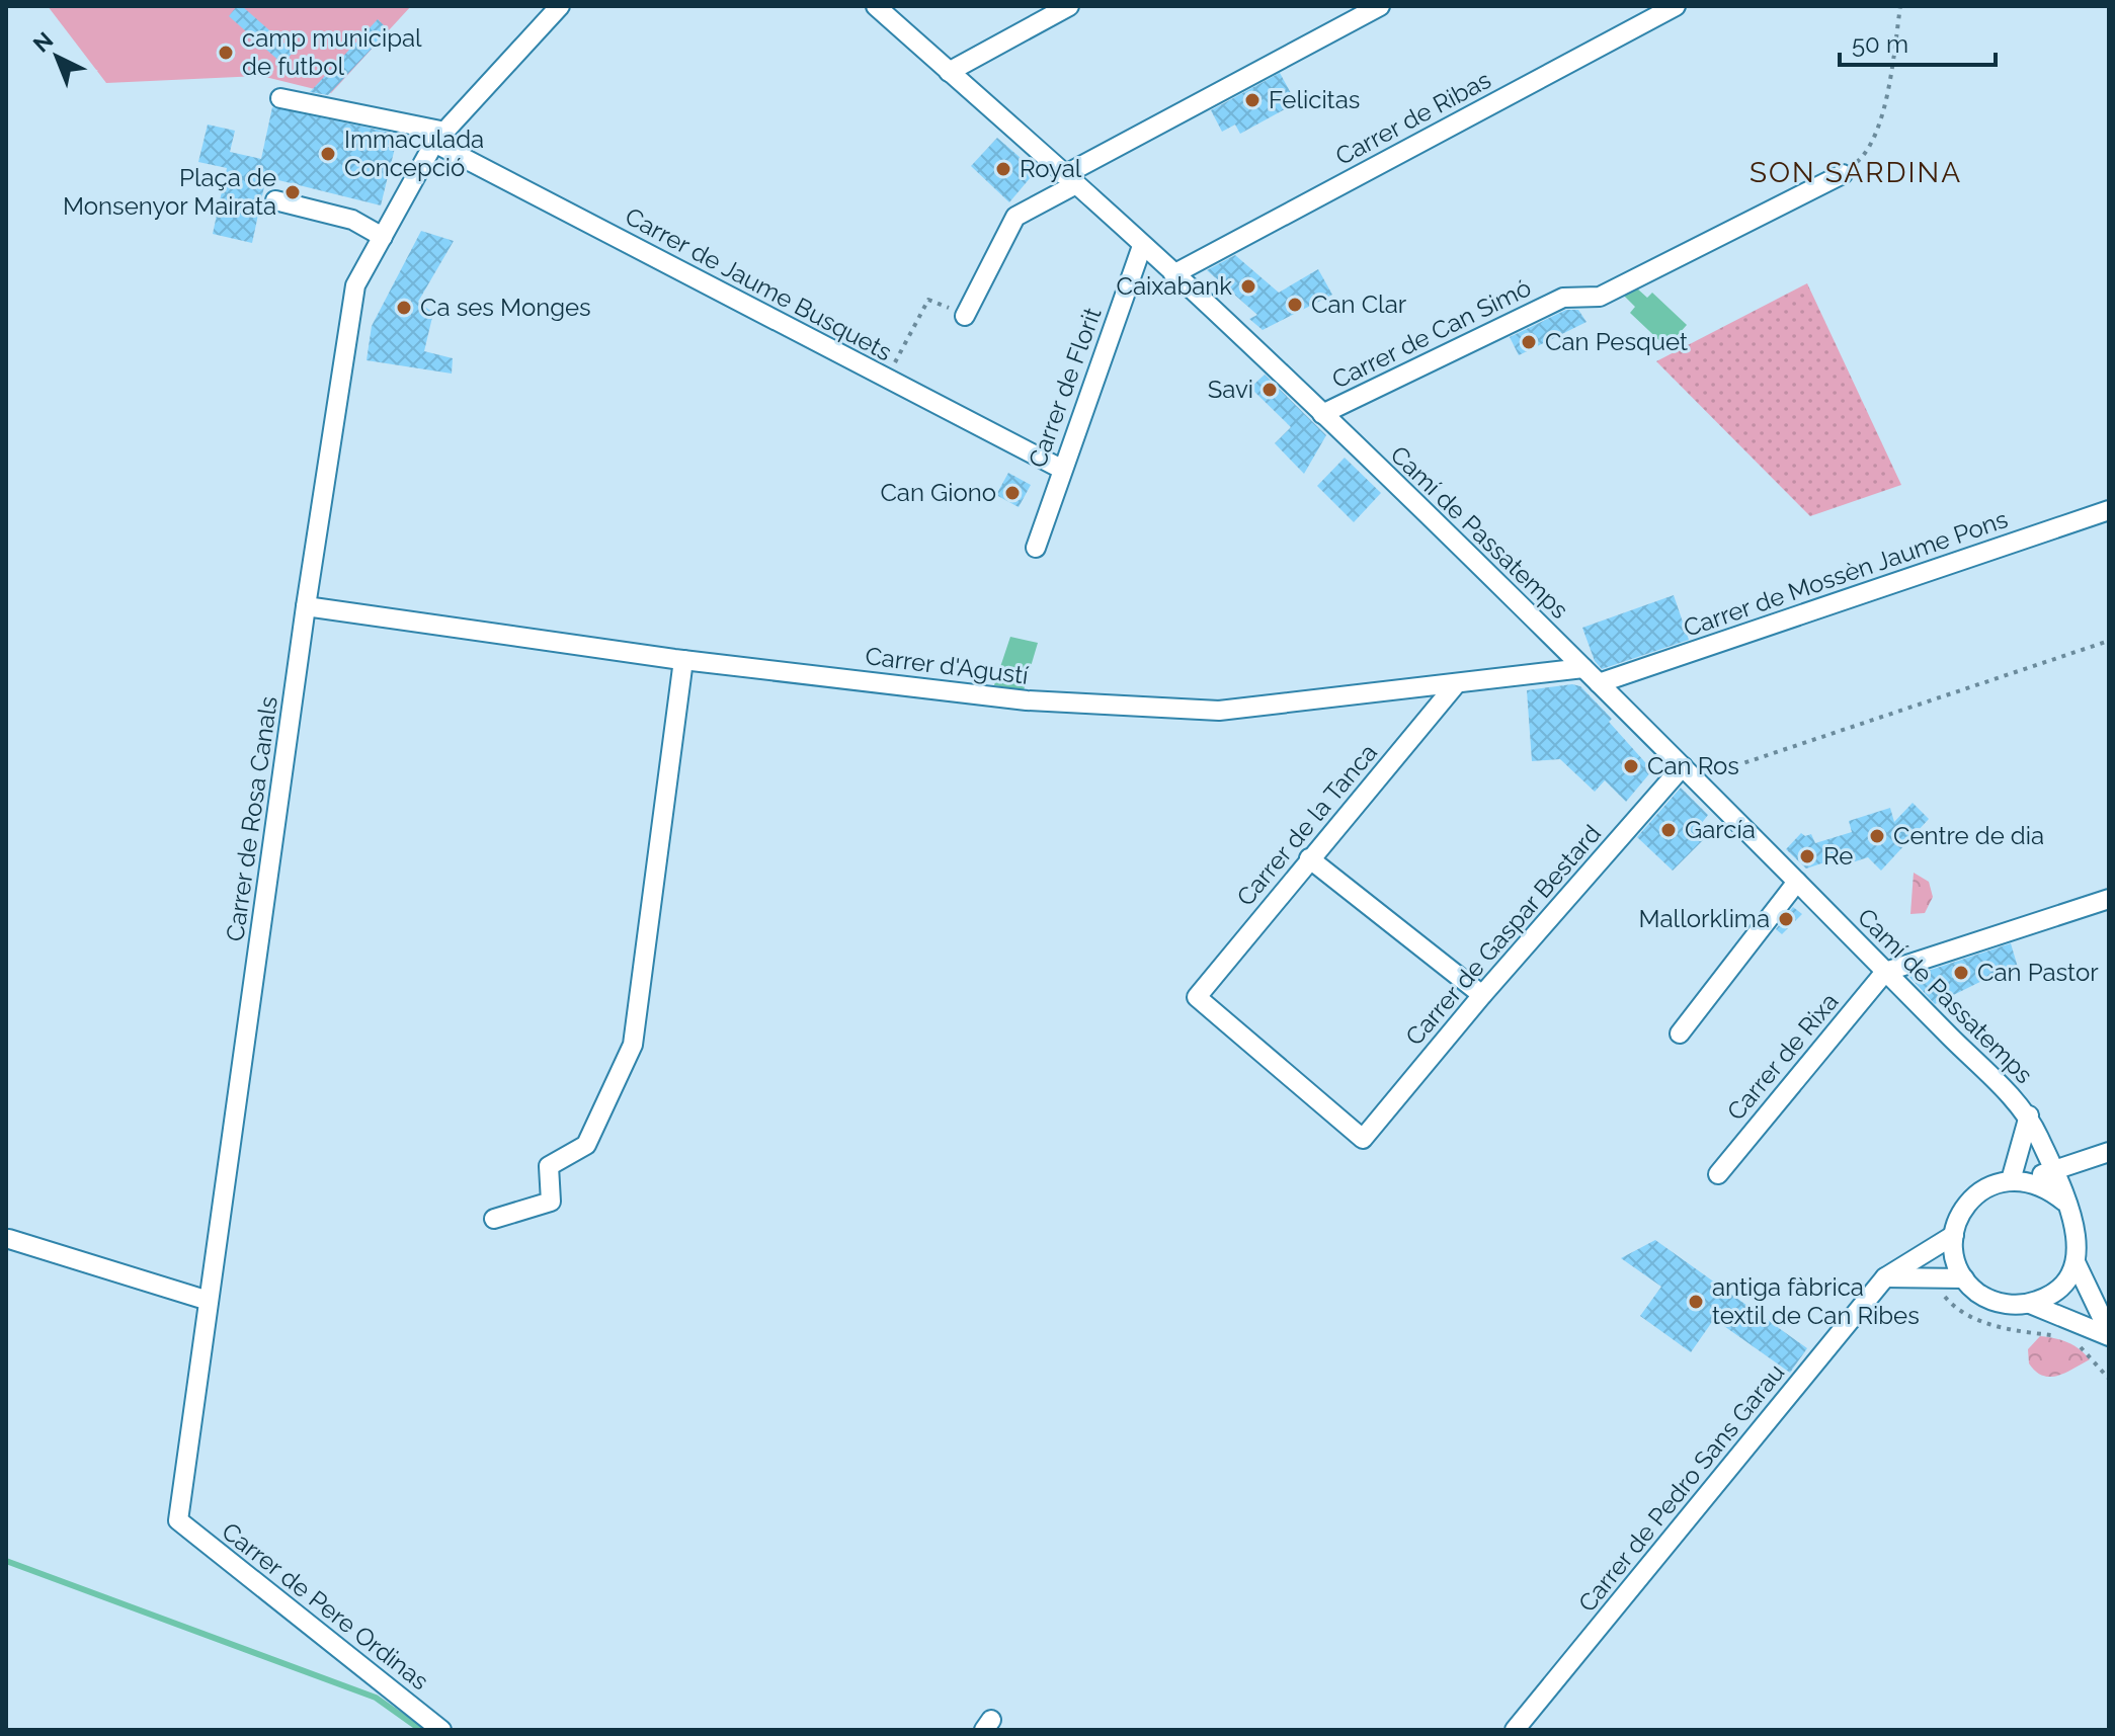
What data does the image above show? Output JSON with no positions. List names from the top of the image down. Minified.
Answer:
{"streets":{"street":["Carrer de Ribas","Carrer de Jaume Busquets","Carrer de Can Simó","Carrer de Florit","Camí de Passatemps","Carrer de Mossèn Jaume Pons","Carrer d'Agustí","Carrer de Rosa Canals","Carrer de la Tanca","Carrer de Gaspar Bestard","Carrer de Rixa","Carrer de Pedro Sans Garau","Carrer de Pere Ordinas"]},"crossings":[["Carrer de Ribas","Camí de Passatemps"],["Carrer de Jaume Busquets","Carrer de Florit"],["Carrer de Jaume Busquets","Carrer de Rosa Canals"],["Carrer de Can Simó","Camí de Passatemps"],["Carrer de Florit","Camí de Passatemps"],["Camí de Passatemps","Carrer de Mossèn Jaume Pons"],["Camí de Passatemps","Carrer d'Agustí"],["Camí de Passatemps","Carrer de Gaspar Bestard"],["Camí de Passatemps","Carrer de Rixa"],["Carrer d'Agustí","Carrer de Rosa Canals"],["Carrer d'Agustí","Carrer de la Tanca"],["Carrer de Rosa Canals","Carrer de Pere Ordinas"],["Carrer de la Tanca","Carrer de Gaspar Bestard"]],"districts":["SON SARDINA"],"places":["camp municipal de futbol","Felicitas","Immaculada Concepció","Royal","Plaça de Monsenyor Mairata","Caixabank","Can Clar","Ca ses Monges","Can Pesquet","Savi","Can Giono","Can Ros","García","Centre de dia","Re","Mallorklima","Can Pastor","antiga fàbrica textil de Can Ribes"],"scale_bar":"50 m","north":"top left"}
